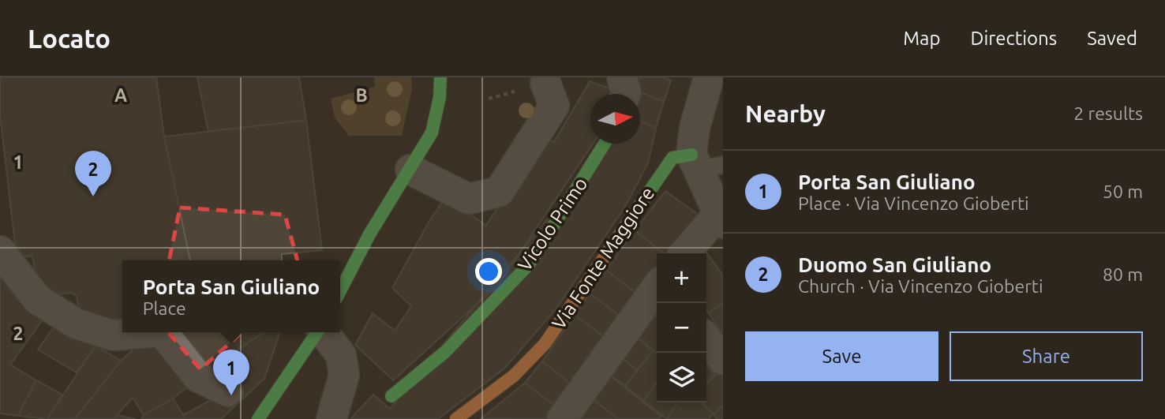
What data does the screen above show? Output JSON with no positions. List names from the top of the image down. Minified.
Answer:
{"streets":{"street":["Vicolo Primo","Via Fonte Maggiore"]},"north":"right","page":{"header":"Locato","nav":["Map","Directions","Saved"],"heading":["Nearby","2 results"],"list":[{"mark":"1","name":"Porta San Giuliano","note":"Place · Via Vincenzo Gioberti","value":"50 m"},{"mark":"2","name":"Duomo San Giuliano","note":"Church · Via Vincenzo Gioberti","value":"80 m"}],"pins":["2","1"],"map_buttons":["+","−"],"popup":["Porta San Giuliano","Place"],"buttons":["Save","Share"]},"grid":{"columns":["A","B"],"rows":["1","2"]}}
